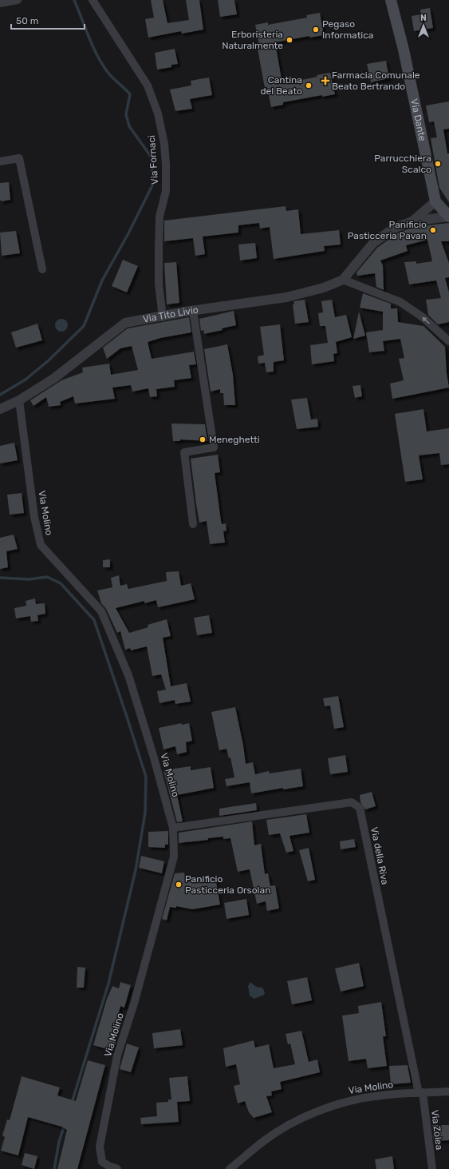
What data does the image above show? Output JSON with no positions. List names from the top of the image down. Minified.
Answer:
{"streets":{"main road":["Via Dante"],"street":["Via Fornaci","Via Tito Livio","Via Molino","Via della Riva","Via Zolea"]},"crossings":[["Via Dante","Via Tito Livio"],["Via Fornaci","Via Tito Livio"],["Via Tito Livio","Via Molino"],["Via Molino","Via della Riva"],["Via Molino","Via Zolea"],["Via della Riva","Via Zolea"]],"places":{"other":["Pegaso Informatica","Erboristeria Naturalmente","Cantina del Beato","Parrucchiera Scalco","Panificio Pasticceria Pavan","Meneghetti","Panificio Pasticceria Orsolan"],"health":["Farmacia Comunale Beato Bertrando"]},"scale_bar":"50 m","north":"top"}
